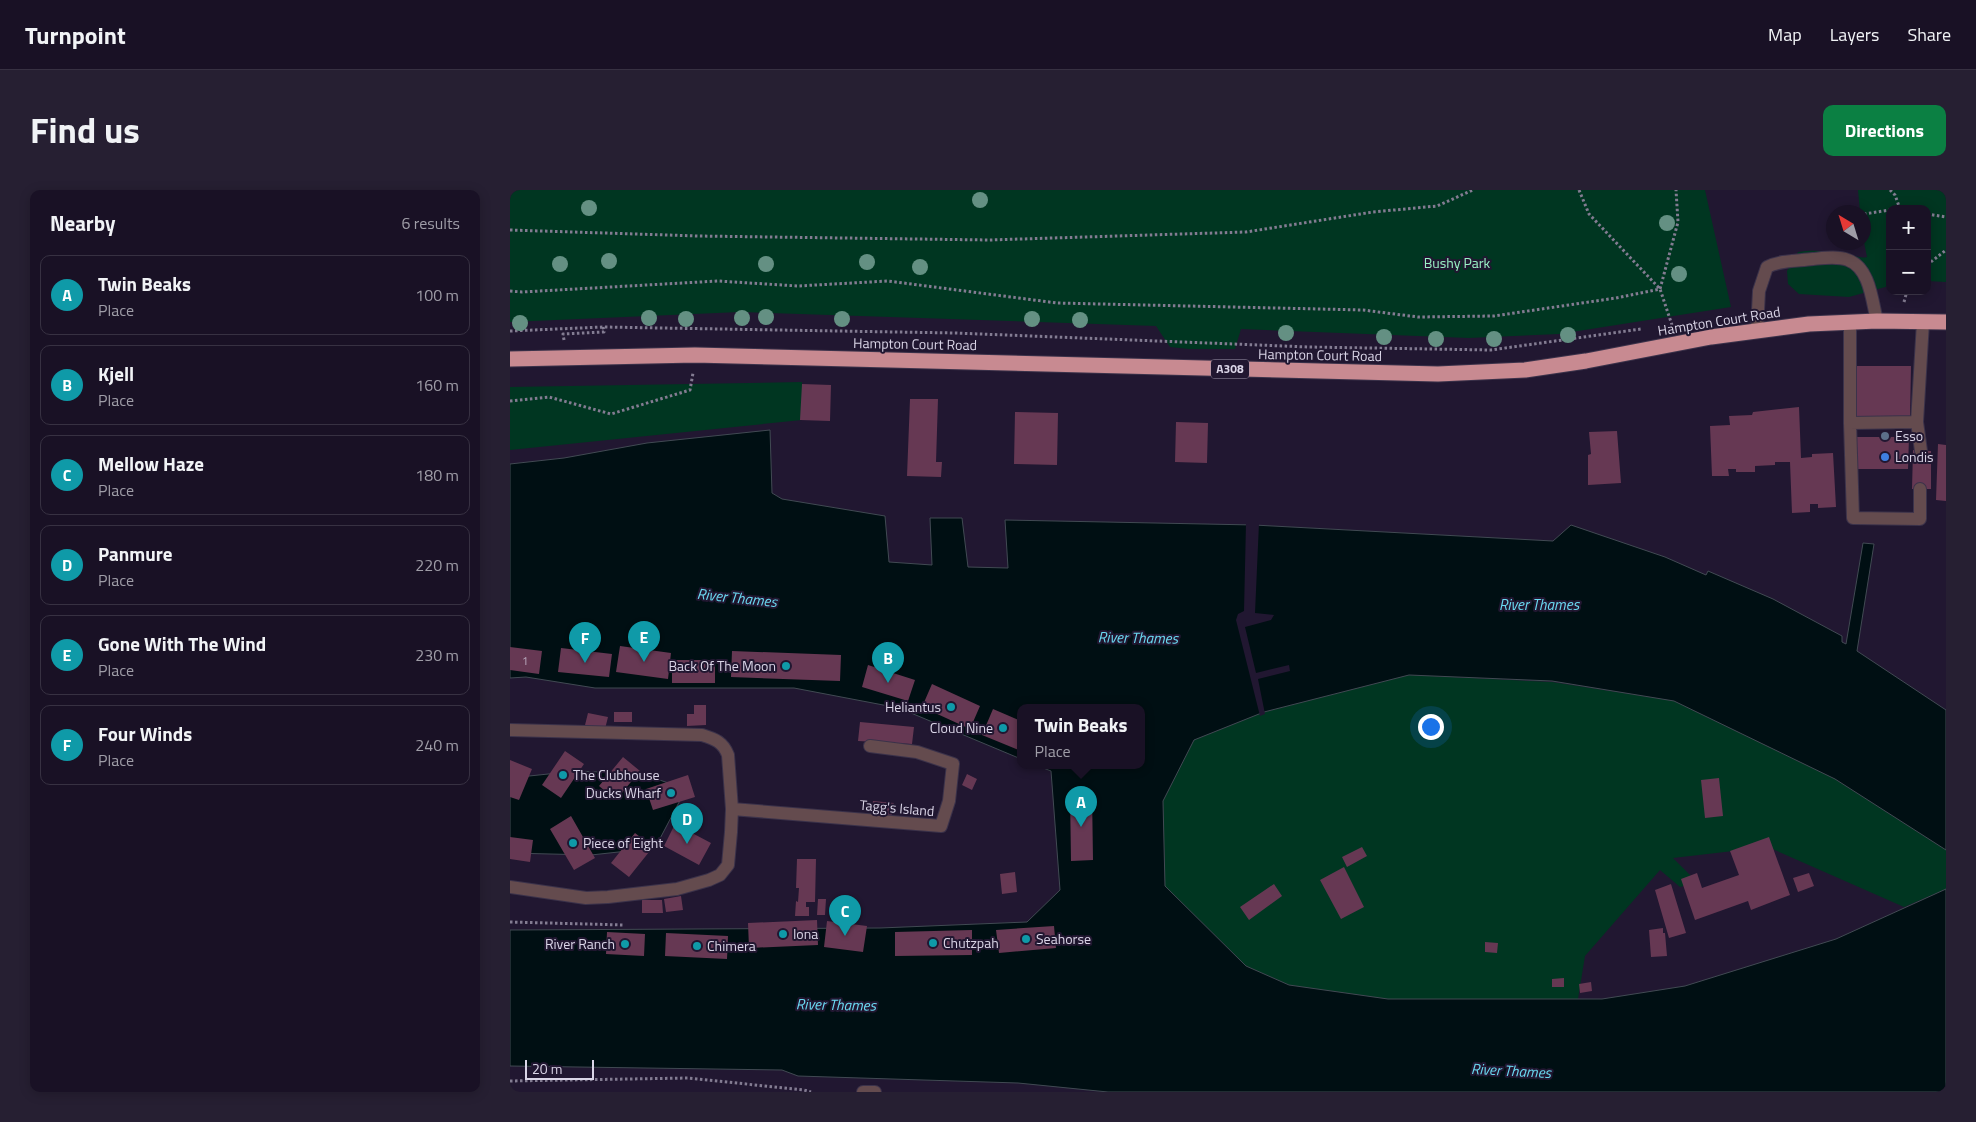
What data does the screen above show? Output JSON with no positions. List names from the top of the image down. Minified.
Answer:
{"streets":{"highway":["Hampton Court Road","A308"],"lane":["Tagg's Island"]},"water":["River Thames"],"parks":["Bushy Park"],"places":["Esso","Londis","Back Of The Moon","Heliantus","Cloud Nine","The Clubhouse","Ducks Wharf","Piece of Eight","Iona","Seahorse","Chutzpah","River Ranch","Chimera"],"house_numbers":["1"],"scale_bar":"20 m","north":"top left","page":{"header":"Turnpoint","nav":["Map","Layers","Share"],"title":"Find us","buttons":"Directions","heading":["Nearby","6 results"],"map_buttons":["+","−"],"list":[{"mark":"A","name":"Twin Beaks","note":"Place","value":"100 m"},{"mark":"B","name":"Kjell","note":"Place","value":"160 m"},{"mark":"C","name":"Mellow Haze","note":"Place","value":"180 m"},{"mark":"D","name":"Panmure","note":"Place","value":"220 m"},{"mark":"E","name":"Gone With The Wind","note":"Place","value":"230 m"},{"mark":"F","name":"Four Winds","note":"Place","value":"240 m"}],"pins":["E","F","B","A","D","C"],"popup":["Twin Beaks","Place"],"scale":"20 m"}}
